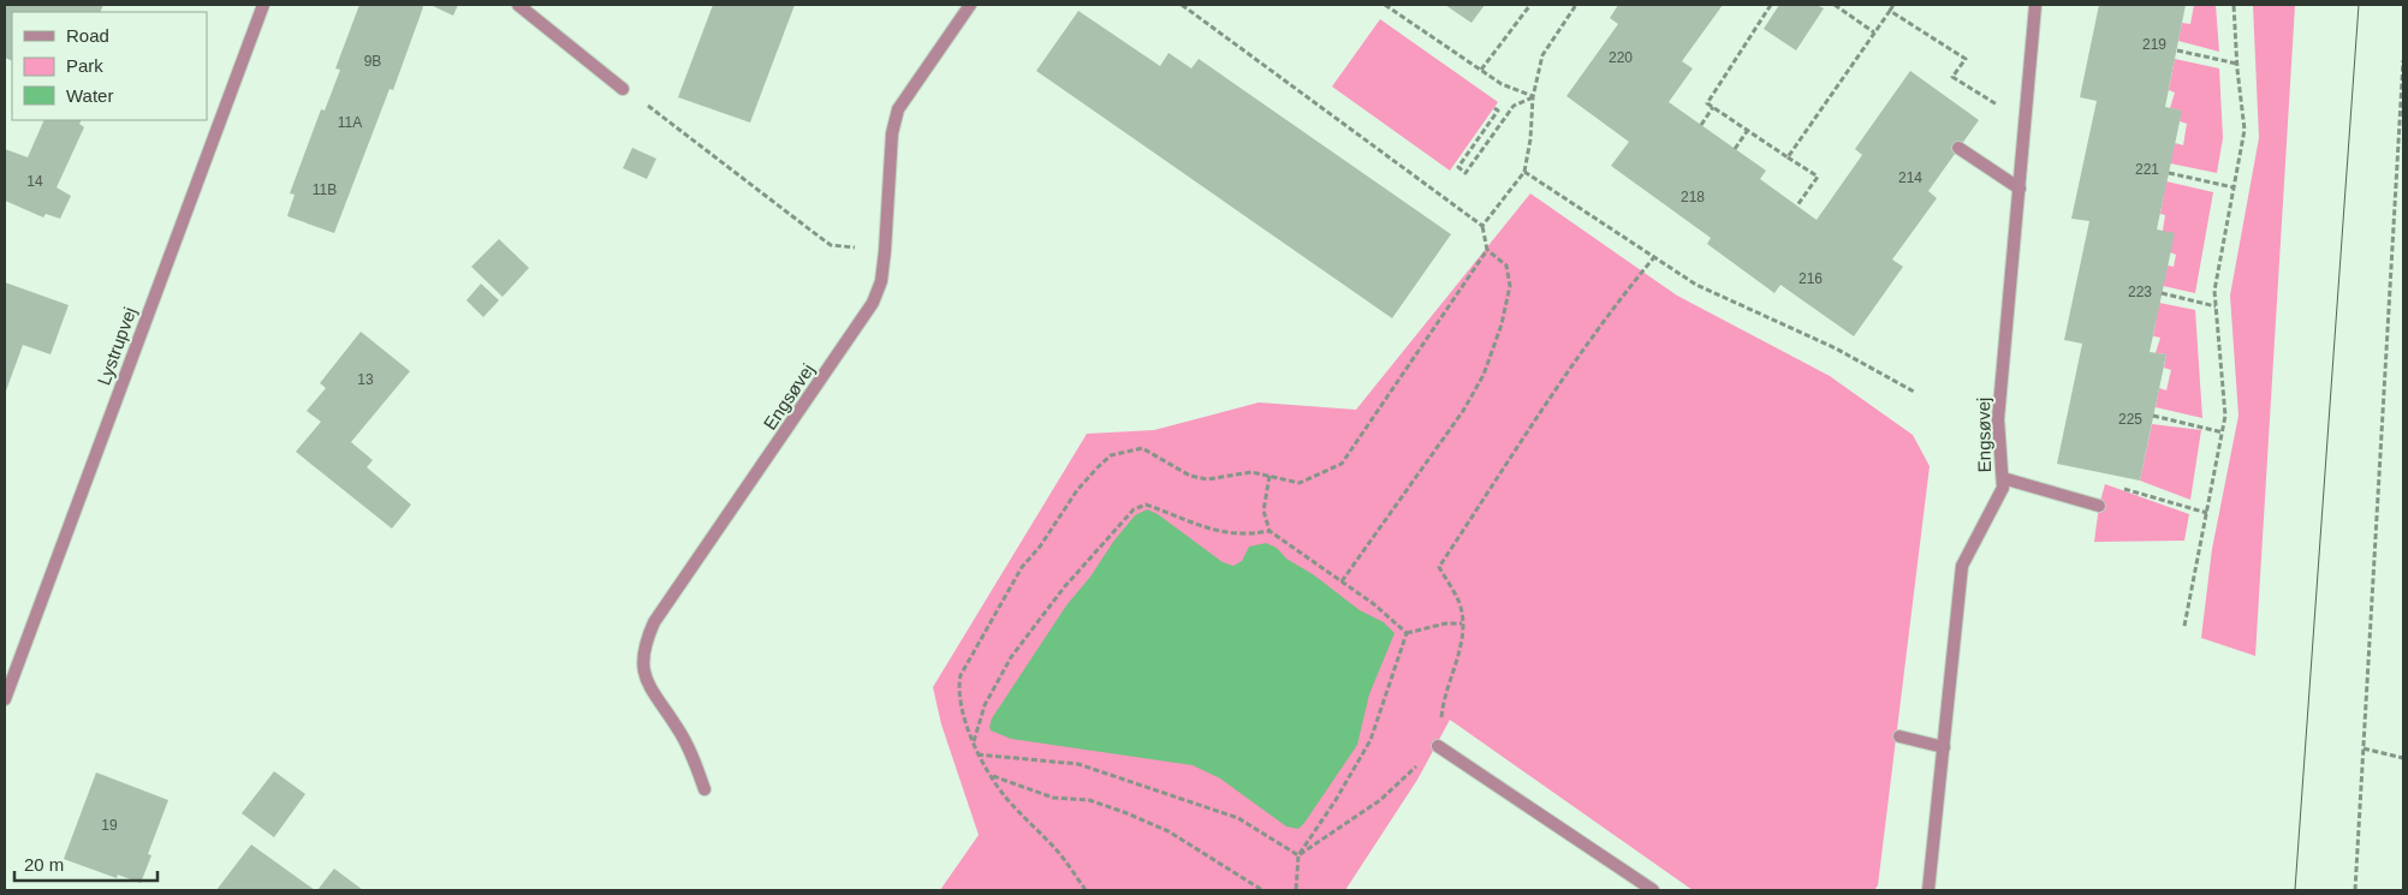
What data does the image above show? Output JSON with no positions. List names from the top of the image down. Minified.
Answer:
{"streets":{"street":["Lystrupvej","Engsøvej"]},"house_numbers":["219","220","9B","11A","221","214","14","11B","218","216","223","13","225","19"],"legend":["Road","Park","Water"],"scale_bar":"20 m"}
